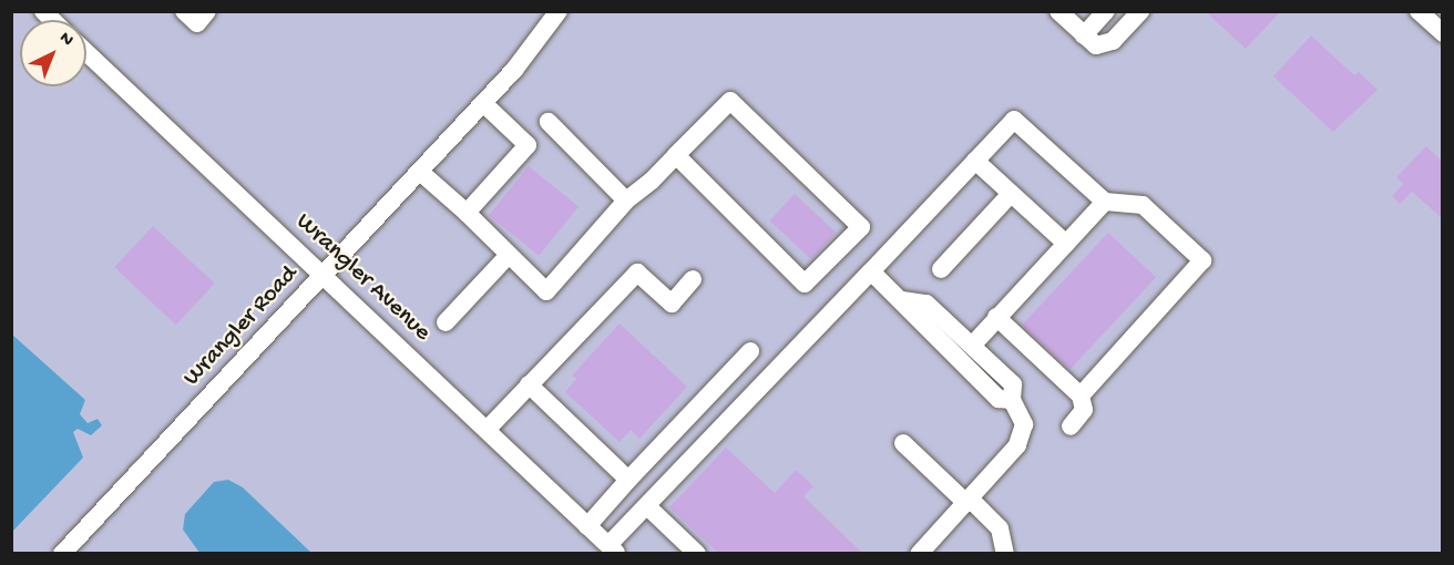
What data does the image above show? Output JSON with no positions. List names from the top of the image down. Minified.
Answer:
{"streets":{"street":["Wrangler Avenue","Wrangler Road"]},"crossings":[["Wrangler Avenue","Wrangler Road"]],"north":"top right"}
